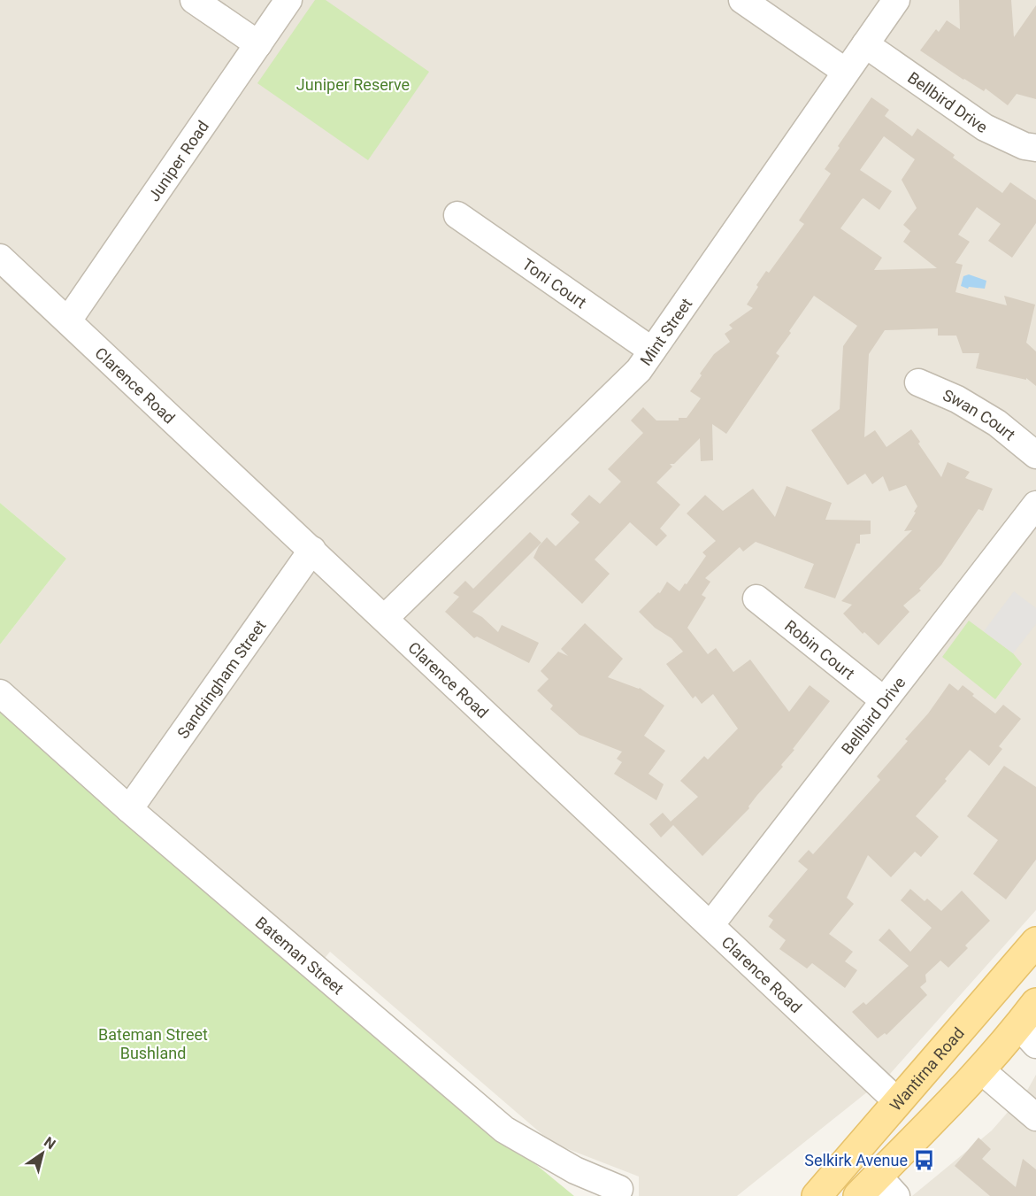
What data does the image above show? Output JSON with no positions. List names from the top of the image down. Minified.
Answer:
{"streets":{"main road":["Wantirna Road"],"street":["Bellbird Drive","Juniper Road","Toni Court","Mint Street","Clarence Road","Swan Court","Robin Court","Sandringham Street","Bateman Street"]},"crossings":[["Bellbird Drive","Mint Street"],["Bellbird Drive","Clarence Road"],["Bellbird Drive","Robin Court"],["Juniper Road","Clarence Road"],["Toni Court","Mint Street"],["Mint Street","Clarence Road"],["Clarence Road","Sandringham Street"],["Clarence Road","Wantirna Road"],["Sandringham Street","Bateman Street"]],"parks":["Juniper Reserve","Bateman Street Bushland"],"places":{"bus stop":["Selkirk Avenue"]},"north":"top right"}
